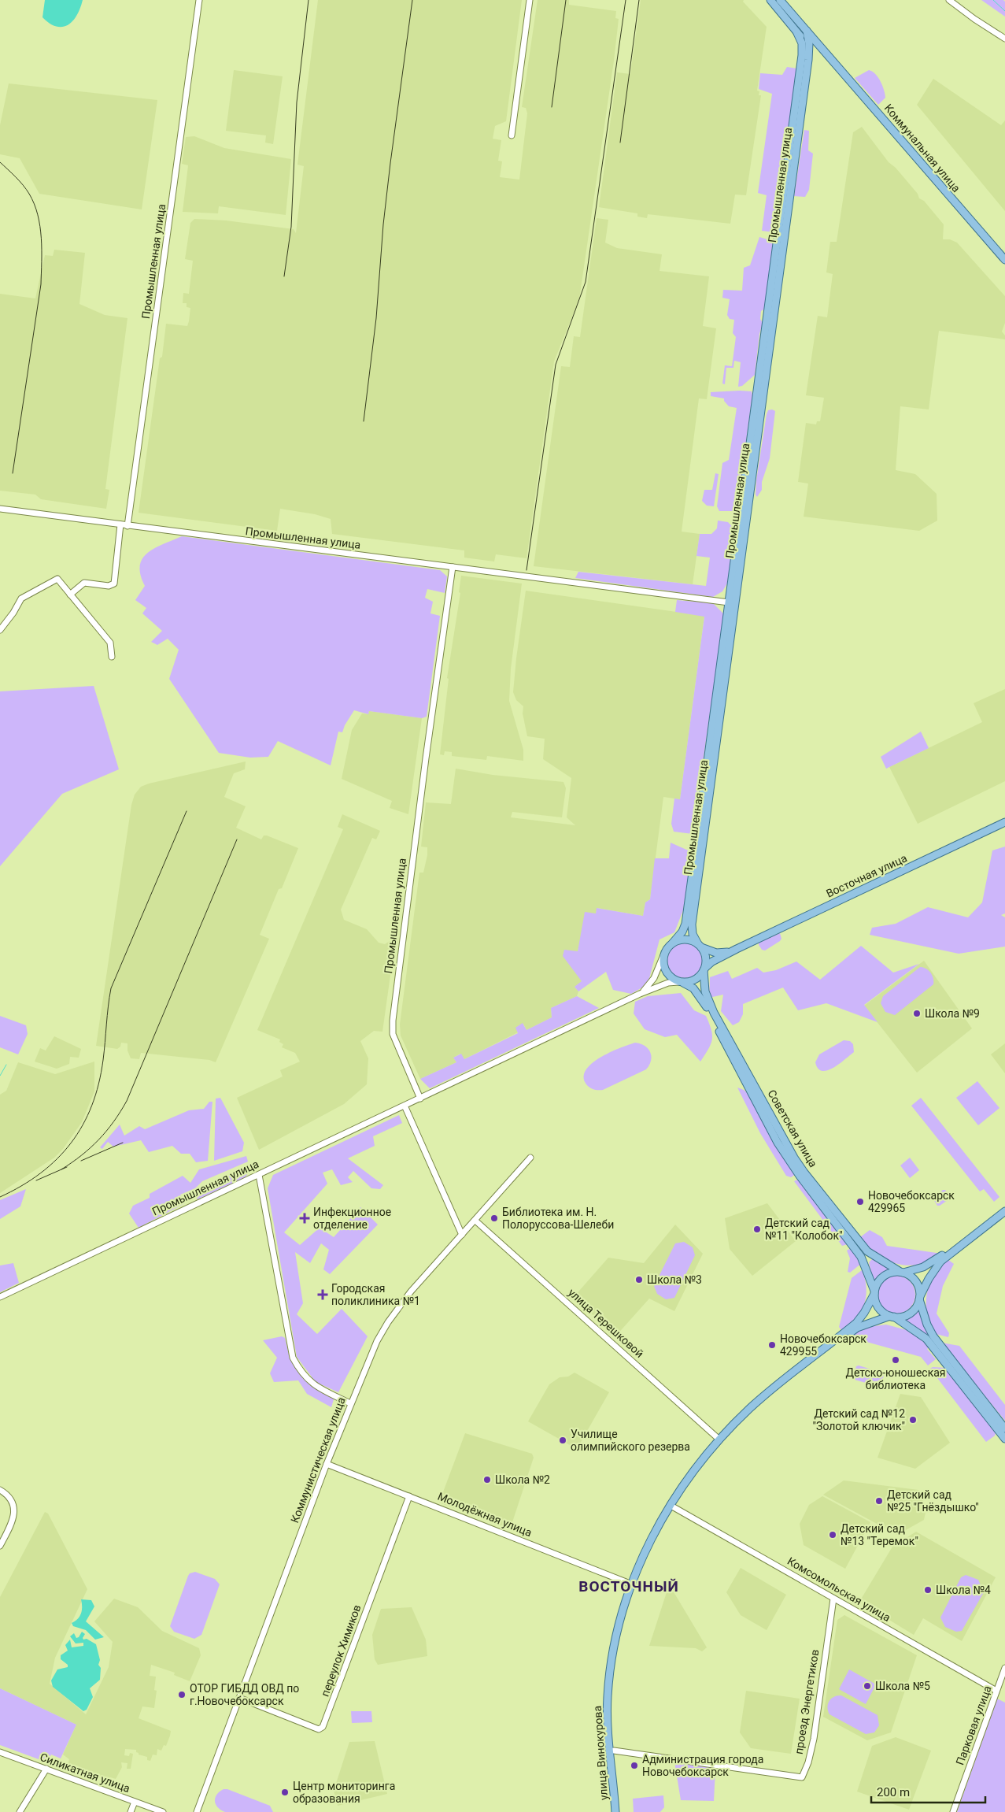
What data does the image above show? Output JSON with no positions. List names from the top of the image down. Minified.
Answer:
{"streets":{"main road":["Коммунальная улица","Промышленная улица","Восточная улица","Советская улица","улица Винокурова"],"street":["улица Терешковой","Коммунистическая улица","Молодёжная улица","Комсомольская улица","переулок Химиков","проезд Энергетиков","Парковая улица","Силикатная улица"]},"crossings":[["Коммунальная улица","Промышленная улица"],["Промышленная улица","Восточная улица"],["Промышленная улица","Советская улица"],["Восточная улица","Советская улица"],["Советская улица","улица Винокурова"],["улица Терешковой","Коммунистическая улица"],["улица Терешковой","улица Винокурова"],["Коммунистическая улица","Молодёжная улица"],["Коммунистическая улица","переулок Химиков"],["Молодёжная улица","переулок Химиков"],["Молодёжная улица","улица Винокурова"],["Комсомольская улица","проезд Энергетиков"],["Комсомольская улица","Парковая улица"],["Комсомольская улица","улица Винокурова"],["проезд Энергетиков","улица Винокурова"]],"districts":["ВОСТОЧНЫЙ"],"places":{"other":["Школа №9","Новочебоксарск 429965","Библиотека им. Н. Полоруссова-Шелеби","Детский сад №11 \"Колобок\"","Школа №3","Новочебоксарск 429955","Детско-юношеская библиотека","Детский сад №12 \"Золотой ключик\"","Училище олимпийского резерва","Школа №2","Детский сад №25 \"Гнёздышко\"","Детский сад №13 \"Теремок\"","Школа №4","Школа №5","ОТОР ГИБДД ОВД по г.Новочебоксарск","Администрация города Новочебоксарск","Центр мониторинга образования"],"health":["Инфекционное отделение","Городская поликлиника №1"]},"scale_bar":"200 m"}
